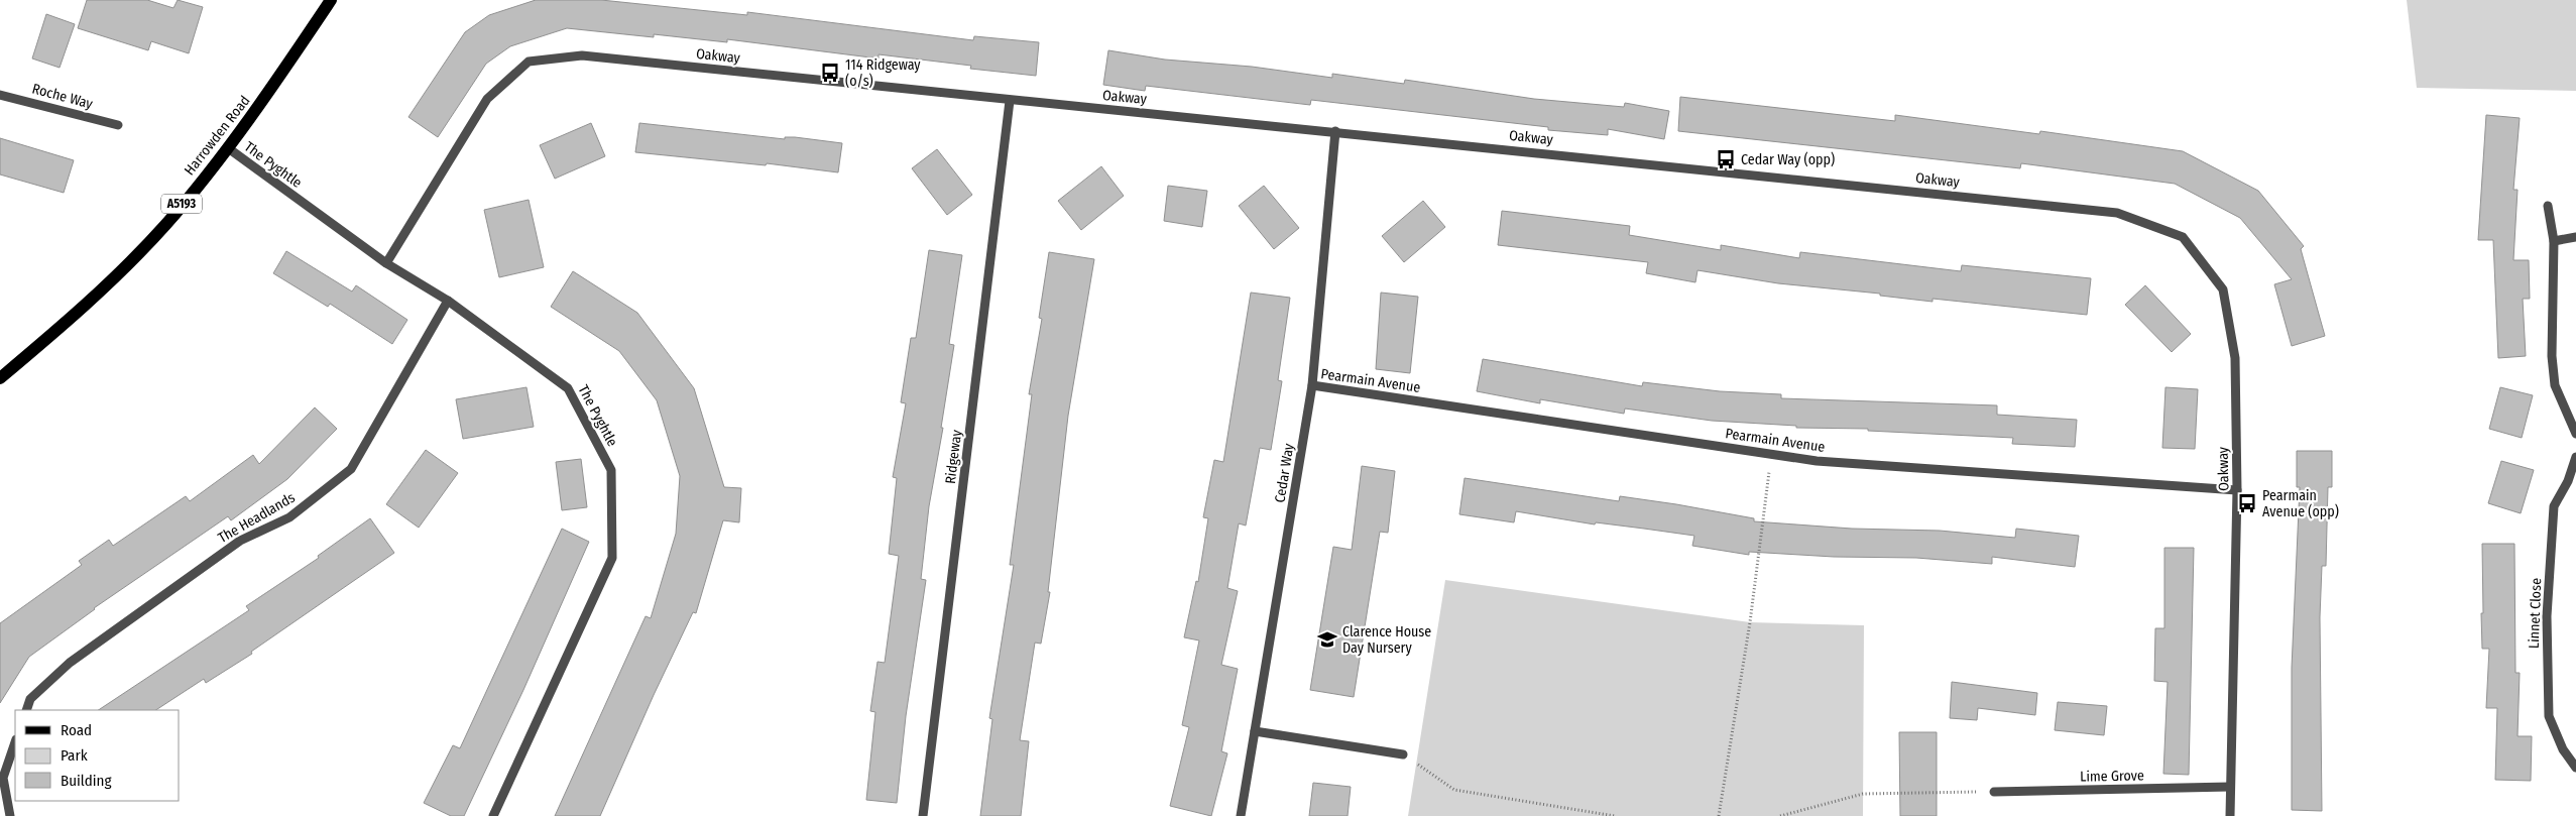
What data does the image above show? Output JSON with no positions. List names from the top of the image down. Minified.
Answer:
{"streets":{"main road":["Harrowden Road","A5193"],"street":["Oakway","Roche Way","The Pyghtle","Pearmain Avenue","Ridgeway","Cedar Way","The Headlands","Linnet Close","Lime Grove"]},"crossings":[["Oakway","The Pyghtle"],["Oakway","Pearmain Avenue"],["Oakway","Ridgeway"],["Oakway","Cedar Way"],["Oakway","Lime Grove"],["Harrowden Road","The Pyghtle"],["The Pyghtle","The Headlands"],["Pearmain Avenue","Cedar Way"]],"places":{"bus stop":["114 Ridgeway (o/s)","Cedar Way (opp)","Pearmain Avenue (opp)"],"school or university":["Clarence House Day Nursery"]},"legend":["Road","Park","Building"]}
